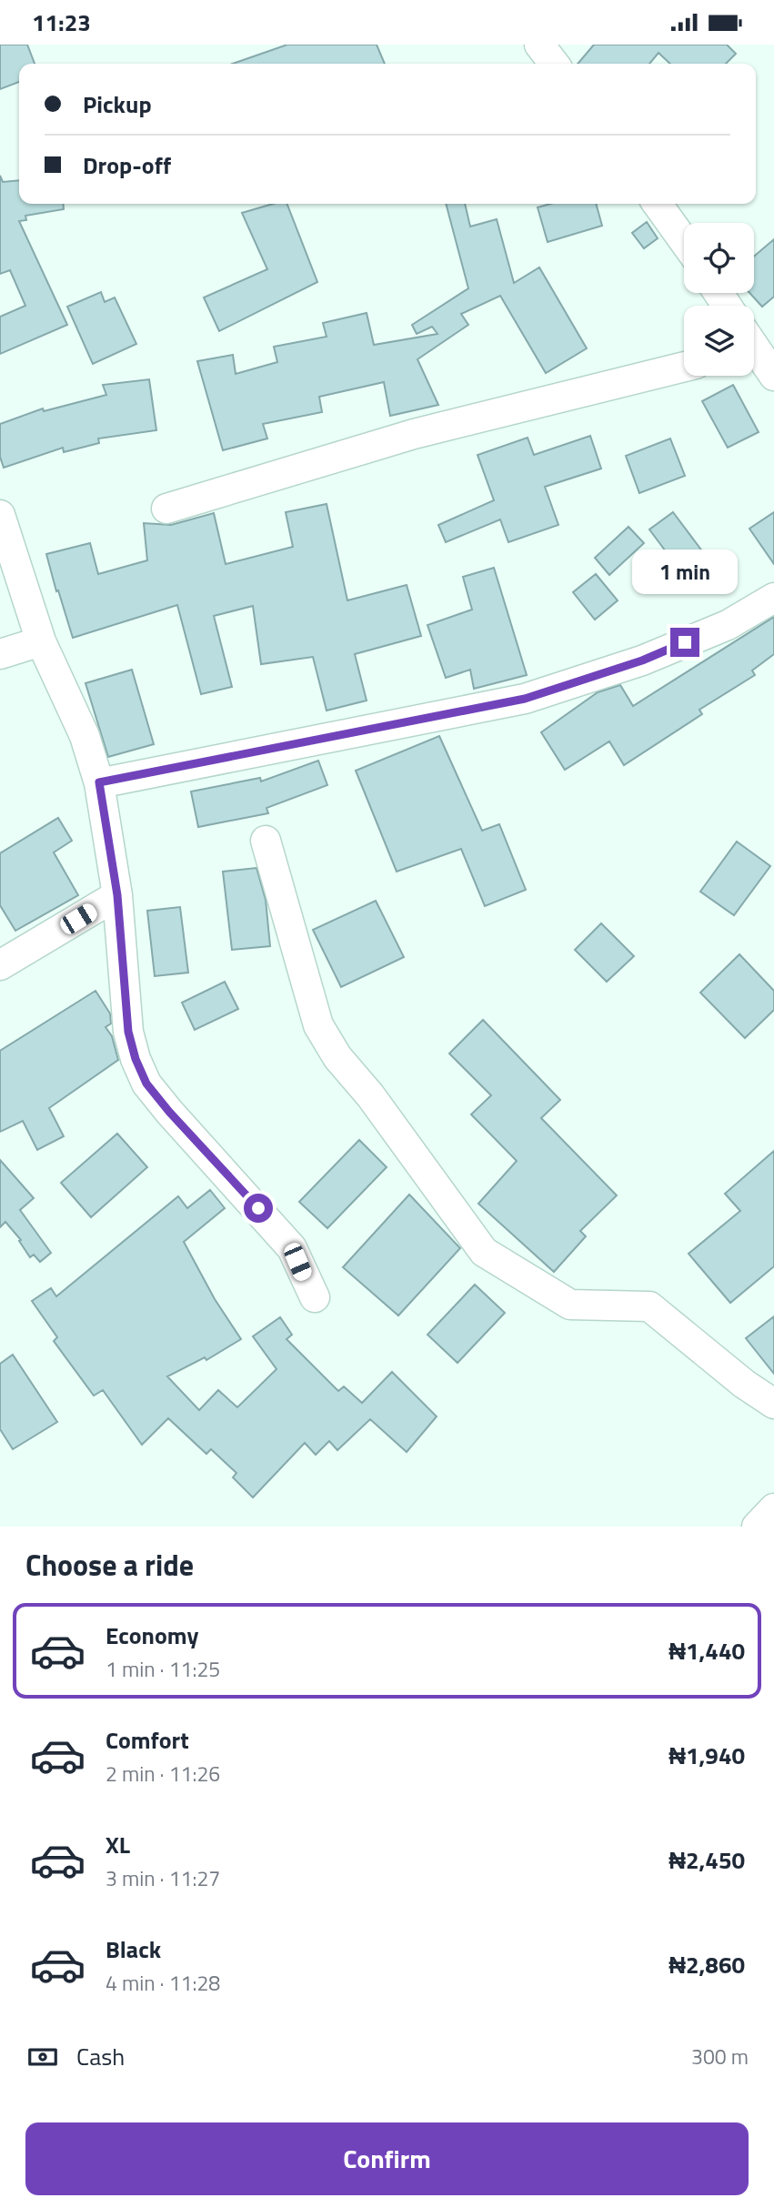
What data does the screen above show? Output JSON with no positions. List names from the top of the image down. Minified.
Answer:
{"page":{"status":"11:23","banner":["Pickup","Drop-off"],"bubble":"1 min","heading":"Choose a ride","list":[{"name":"Economy","note":"1 min · 11:25","value":"₦1,440"},{"name":"Comfort","note":"2 min · 11:26","value":"₦1,940"},{"name":"XL","note":"3 min · 11:27","value":"₦2,450"},{"name":"Black","note":"4 min · 11:28","value":"₦2,860"}],"pay":["Cash","300 m"],"buttons":"Confirm"}}
